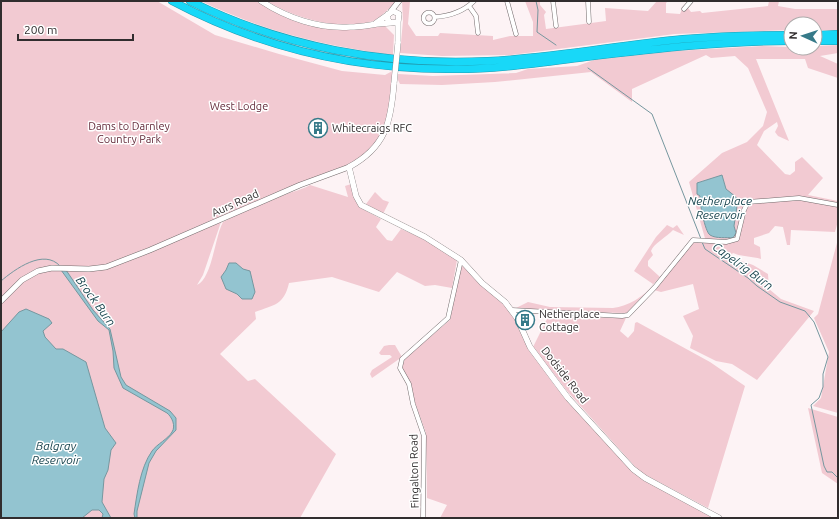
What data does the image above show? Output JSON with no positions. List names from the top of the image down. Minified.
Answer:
{"streets":{"main road":["Aurs Road","Dodside Road"],"street":["Fingalton Road"]},"crossings":[["Aurs Road","Dodside Road"],["Dodside Road","Fingalton Road"]],"water":["Netherplace Reservoir","Capelrig Burn","Brock Burn","Balgray Reservoir"],"parks":["West Lodge","Dams to Darnley Country Park"],"places":{"building":["Whitecraigs RFC","Netherplace Cottage"]},"scale_bar":"200 m","north":"left"}
